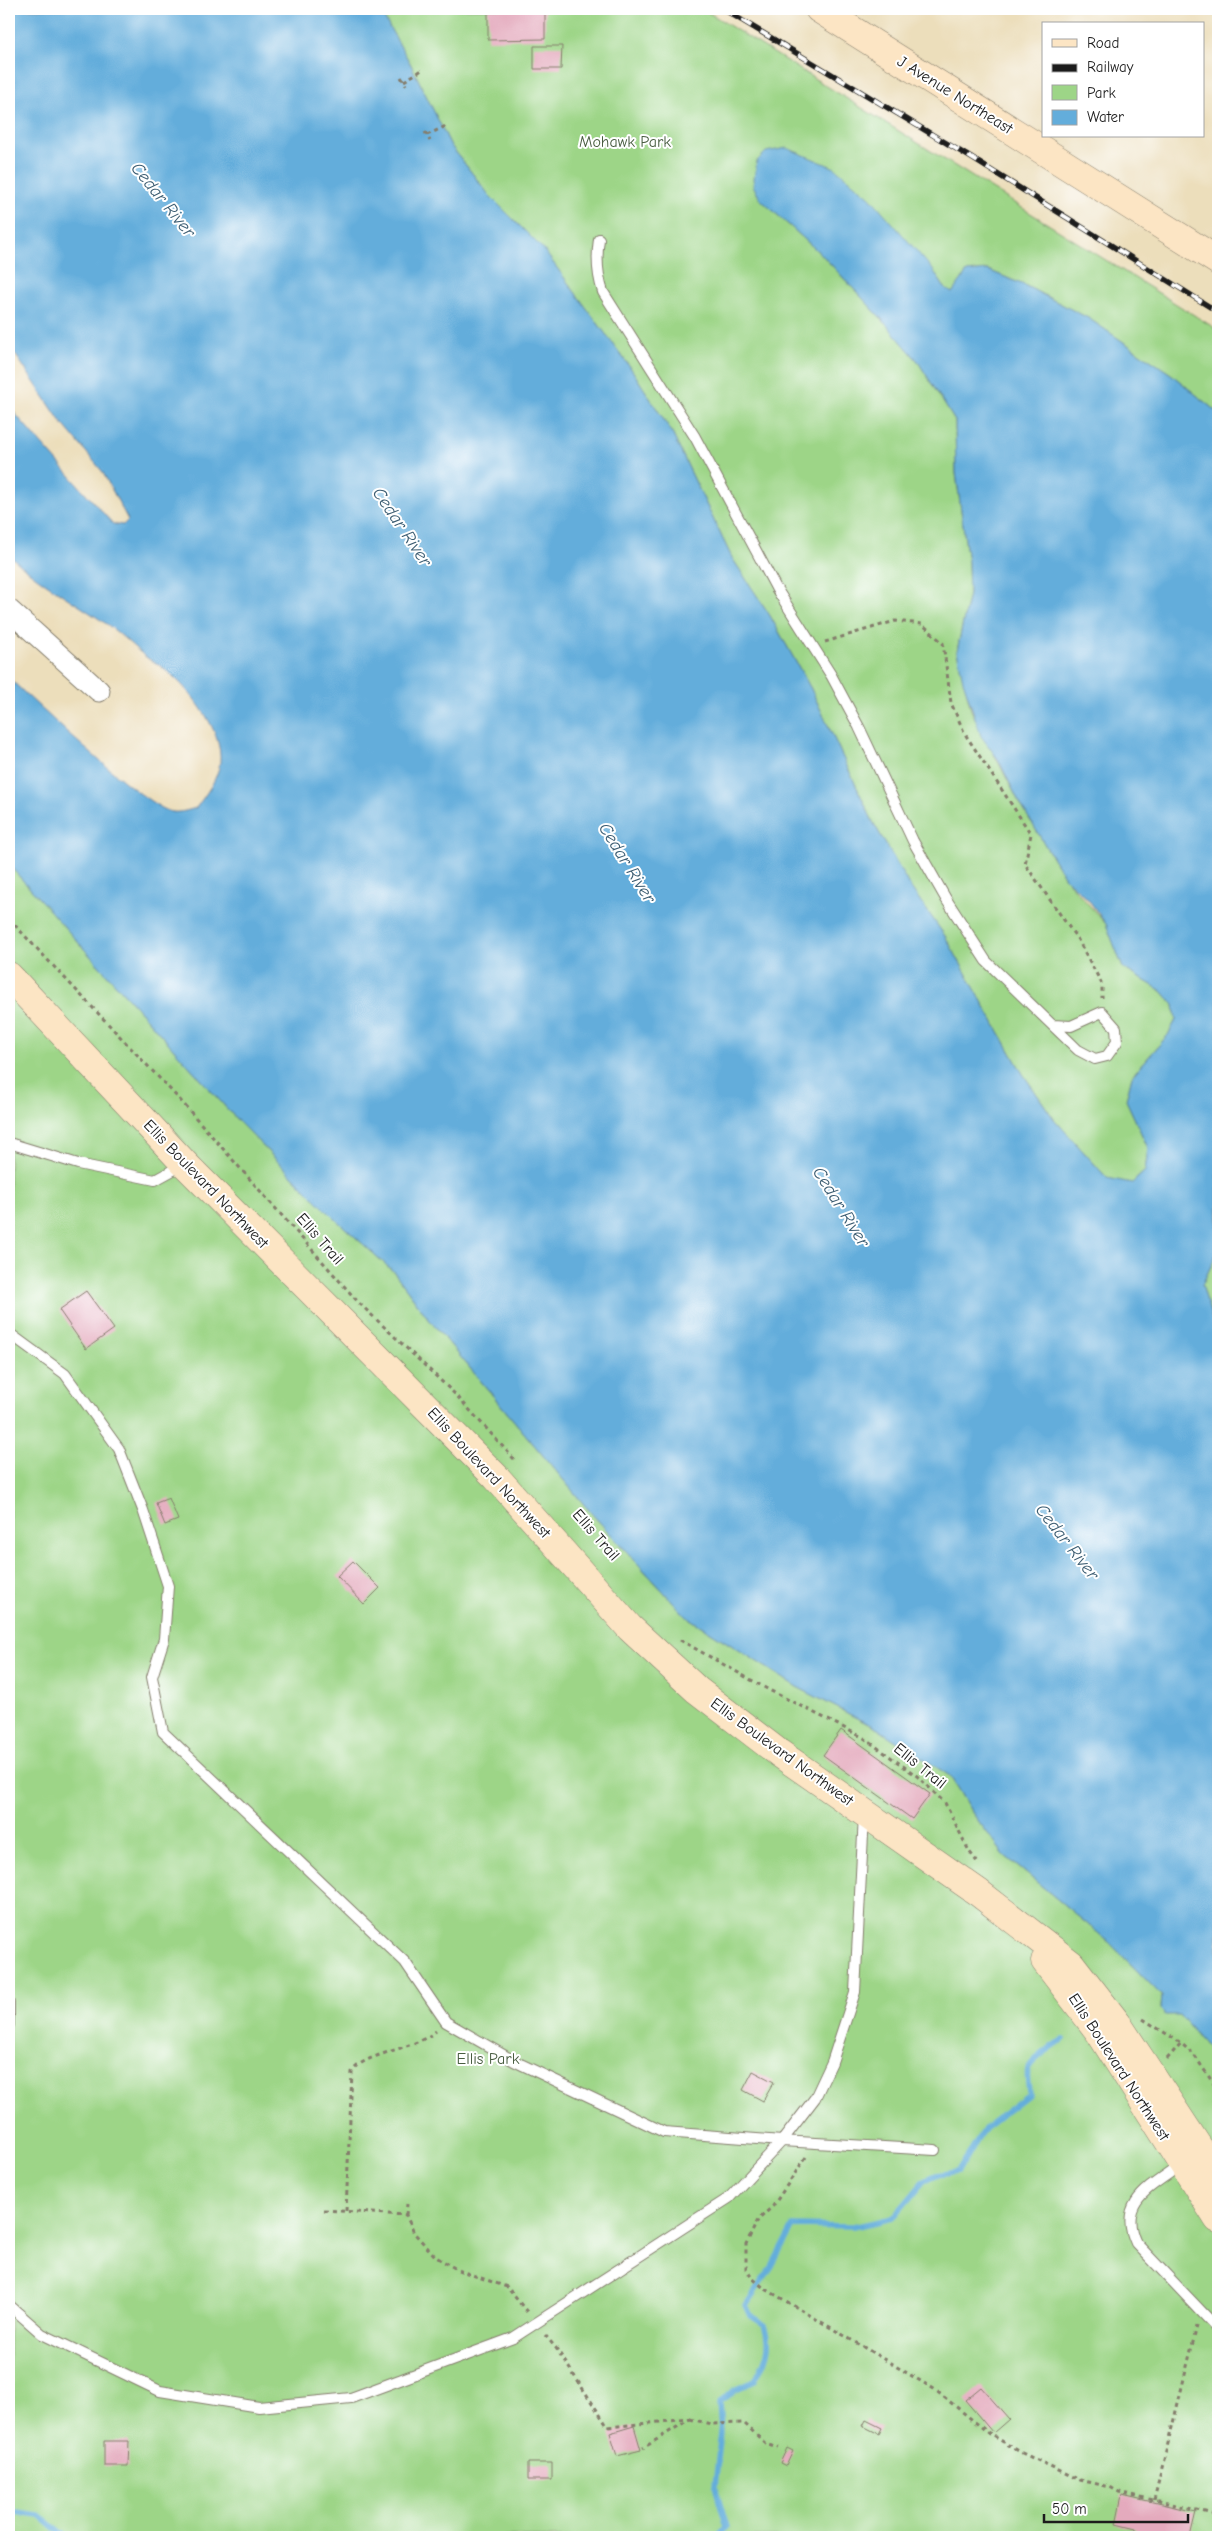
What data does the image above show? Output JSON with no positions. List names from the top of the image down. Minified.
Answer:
{"streets":{"street":["J Avenue Northeast","Ellis Boulevard Northwest"],"path":["Ellis Trail"]},"water":["Cedar River"],"parks":["Mohawk Park","Ellis Park"],"legend":["Road","Railway","Park","Water"],"scale_bar":"50 m"}
